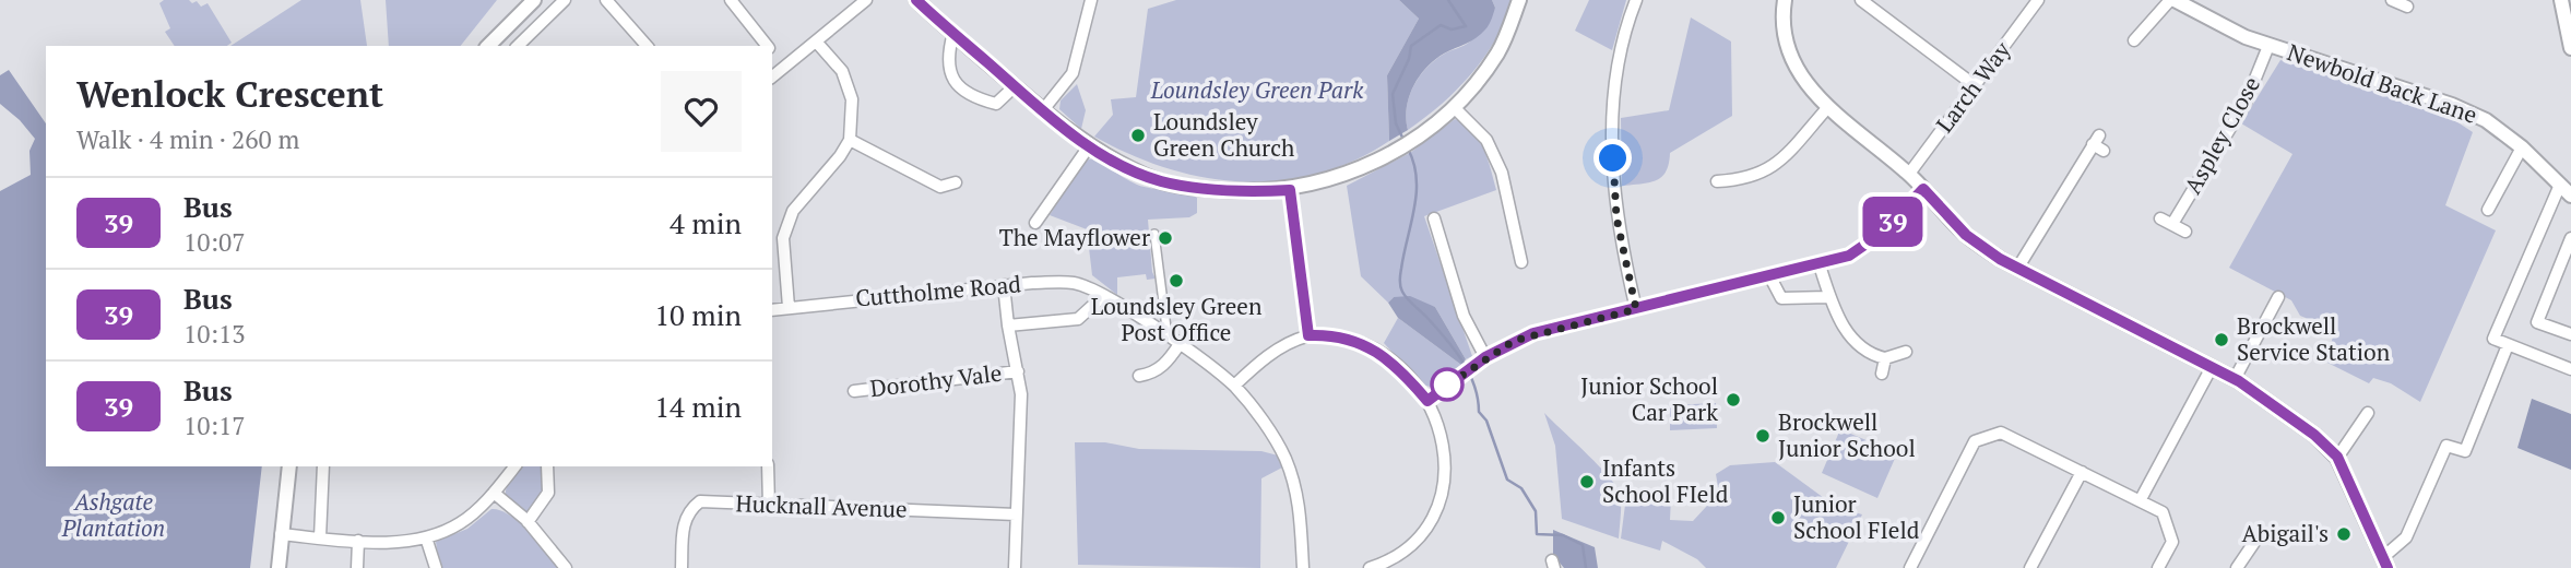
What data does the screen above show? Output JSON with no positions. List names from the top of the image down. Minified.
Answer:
{"streets":{"street":["Newbold Back Lane","Larch Way","Aspley Close","Cuttholme Road","Dorothy Vale","Hucknall Avenue"]},"crossings":[["Newbold Back Lane","Aspley Close"]],"parks":["Loundsley Green Park","Ashgate Plantation"],"places":["Loundsley Green Church","The Mayflower","Loundsley Green Post Office","Brockwell Service Station","Junior School Car Park","Brockwell Junior School","Infants School FIeld","Junior School FIeld","Abigail's"],"lines":["bus line 39"],"page":{"on_map":"39","heading":["Wenlock Crescent","Walk · 4 min · 260 m"],"list":[{"mark":"39","name":"Bus","note":"10:07","value":"4 min"},{"mark":"39","name":"Bus","note":"10:13","value":"10 min"},{"mark":"39","name":"Bus","note":"10:17","value":"14 min"}]}}
